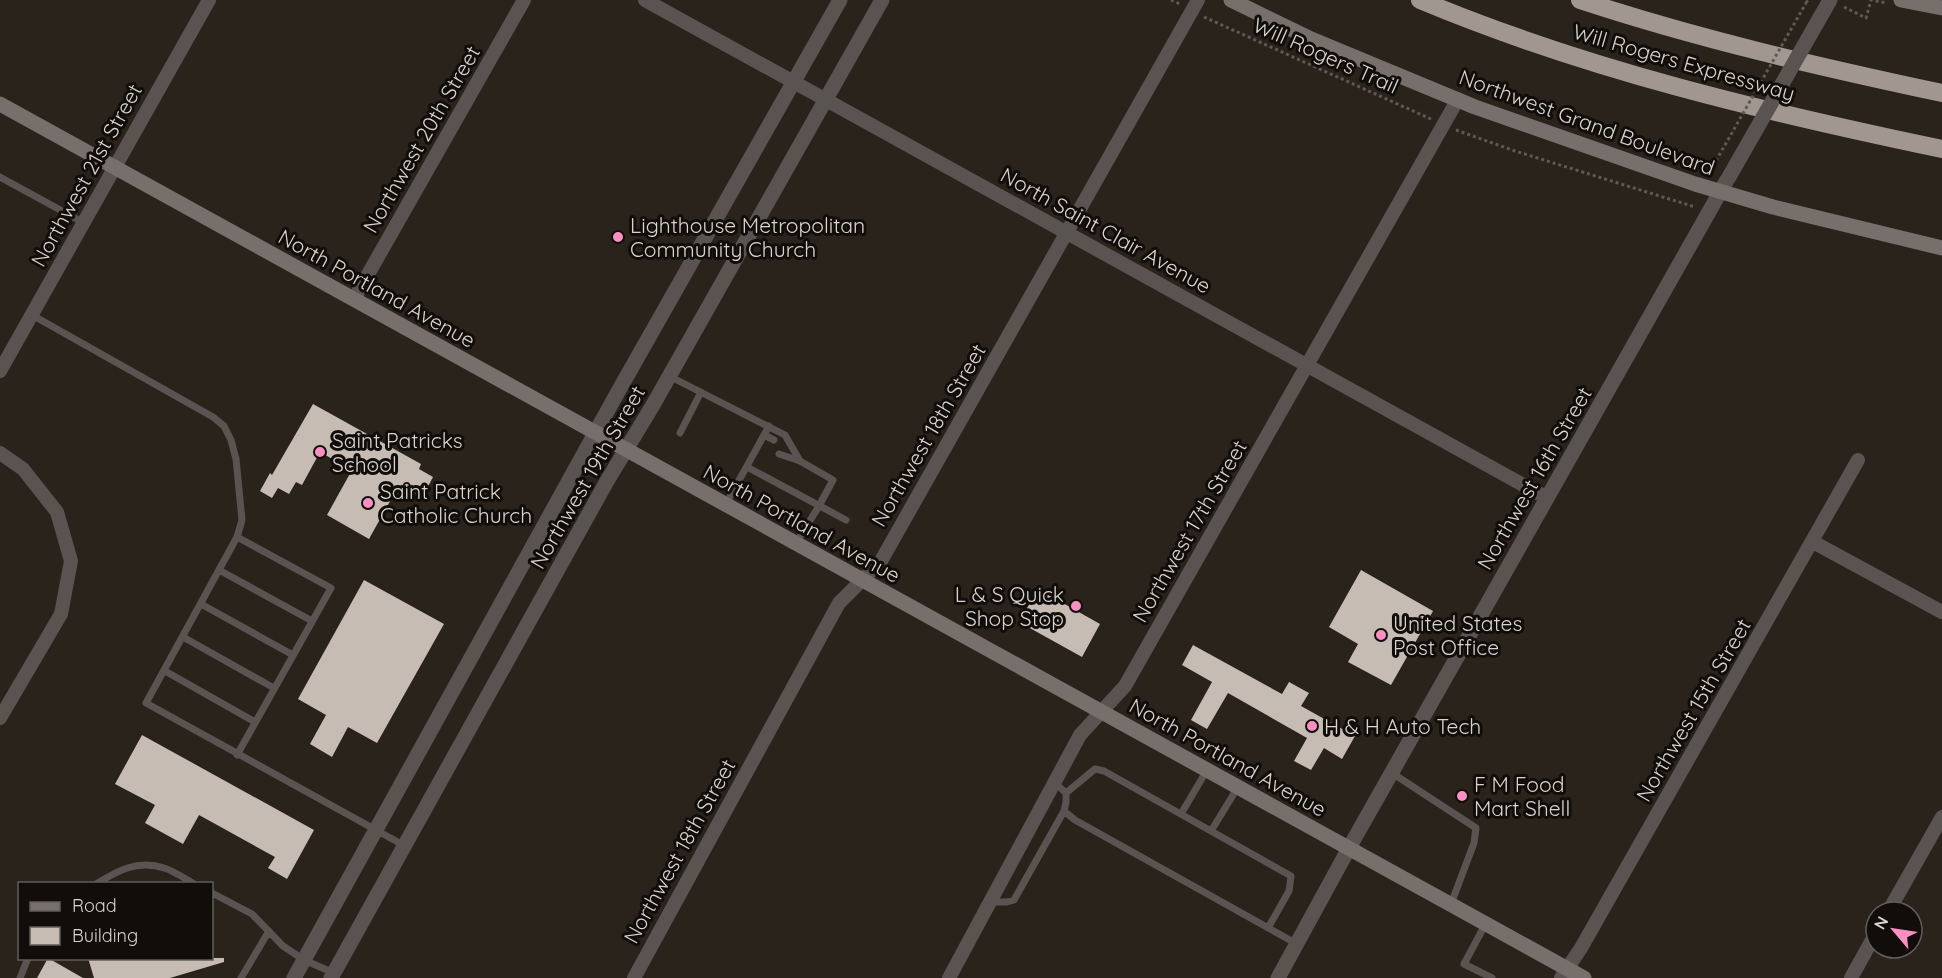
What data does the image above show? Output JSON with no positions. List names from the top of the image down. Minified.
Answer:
{"streets":{"highway":["Will Rogers Expressway"],"main road":["Northwest Grand Boulevard","North Portland Avenue"],"street":["Northwest 20th Street","Northwest 21st Street","North Saint Clair Avenue","Northwest 18th Street","Northwest 19th Street","Northwest 16th Street","Northwest 17th Street","Northwest 15th Street"],"path":["Will Rogers Trail"]},"crossings":[["Northwest Grand Boulevard","Northwest 16th Street"],["Northwest Grand Boulevard","Northwest 17th Street"],["Northwest 20th Street","North Portland Avenue"],["Northwest 21st Street","North Portland Avenue"],["North Saint Clair Avenue","Northwest 18th Street"],["North Saint Clair Avenue","Northwest 19th Street"],["North Saint Clair Avenue","Northwest 16th Street"],["North Saint Clair Avenue","Northwest 17th Street"],["North Portland Avenue","Northwest 18th Street"],["North Portland Avenue","Northwest 19th Street"],["North Portland Avenue","Northwest 16th Street"],["North Portland Avenue","Northwest 17th Street"],["North Portland Avenue","Northwest 15th Street"]],"places":["Lighthouse Metropolitan Community Church","Saint Patricks School","Saint Patrick Catholic Church","L & S Quick Shop Stop","United States Post Office","H & H Auto Tech","F M Food Mart Shell"],"legend":["Road","Building"],"north":"top left"}
